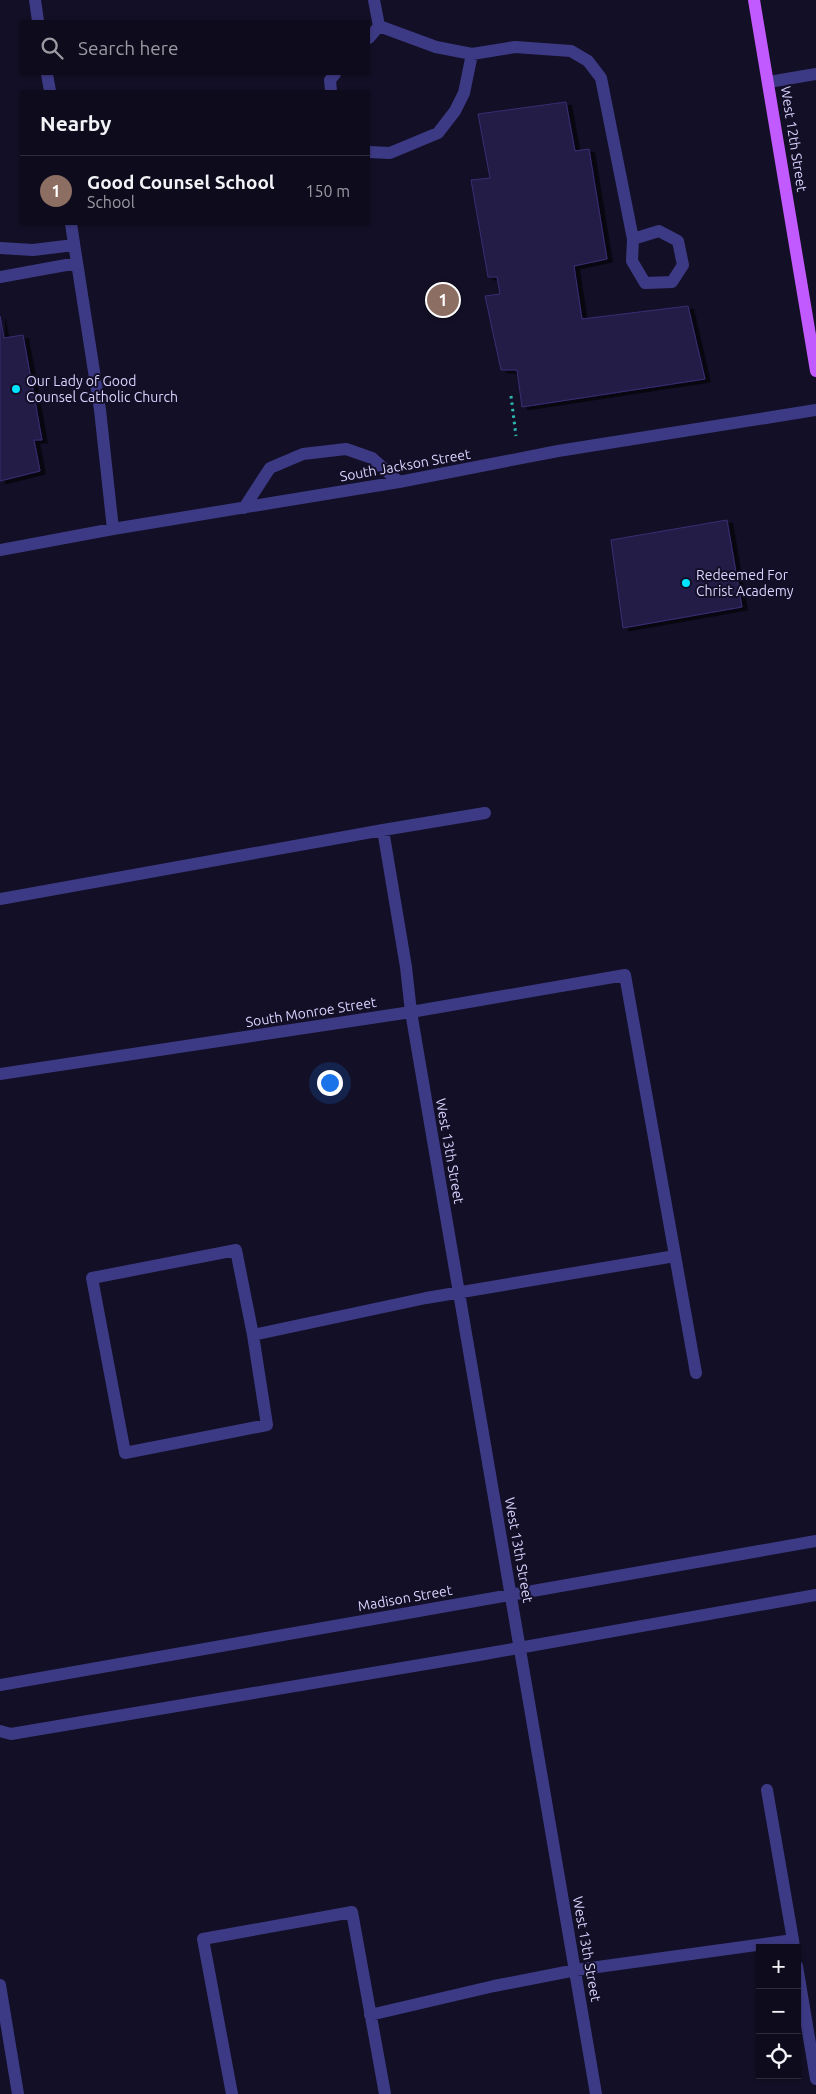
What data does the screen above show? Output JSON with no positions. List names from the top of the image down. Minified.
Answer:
{"streets":{"main road":["West 12th Street"],"street":["South Jackson Street","South Monroe Street","West 13th Street","Madison Street"]},"crossings":[["South Monroe Street","West 13th Street"],["West 13th Street","Madison Street"]],"places":["Our Lady of Good Counsel Catholic Church","Redeemed For Christ Academy"],"page":{"search":"Search here","heading":"Nearby","list":[{"mark":"1","name":"Good Counsel School","note":"School","value":"150 m"}],"pins":"1","map_buttons":["+","−"]}}
